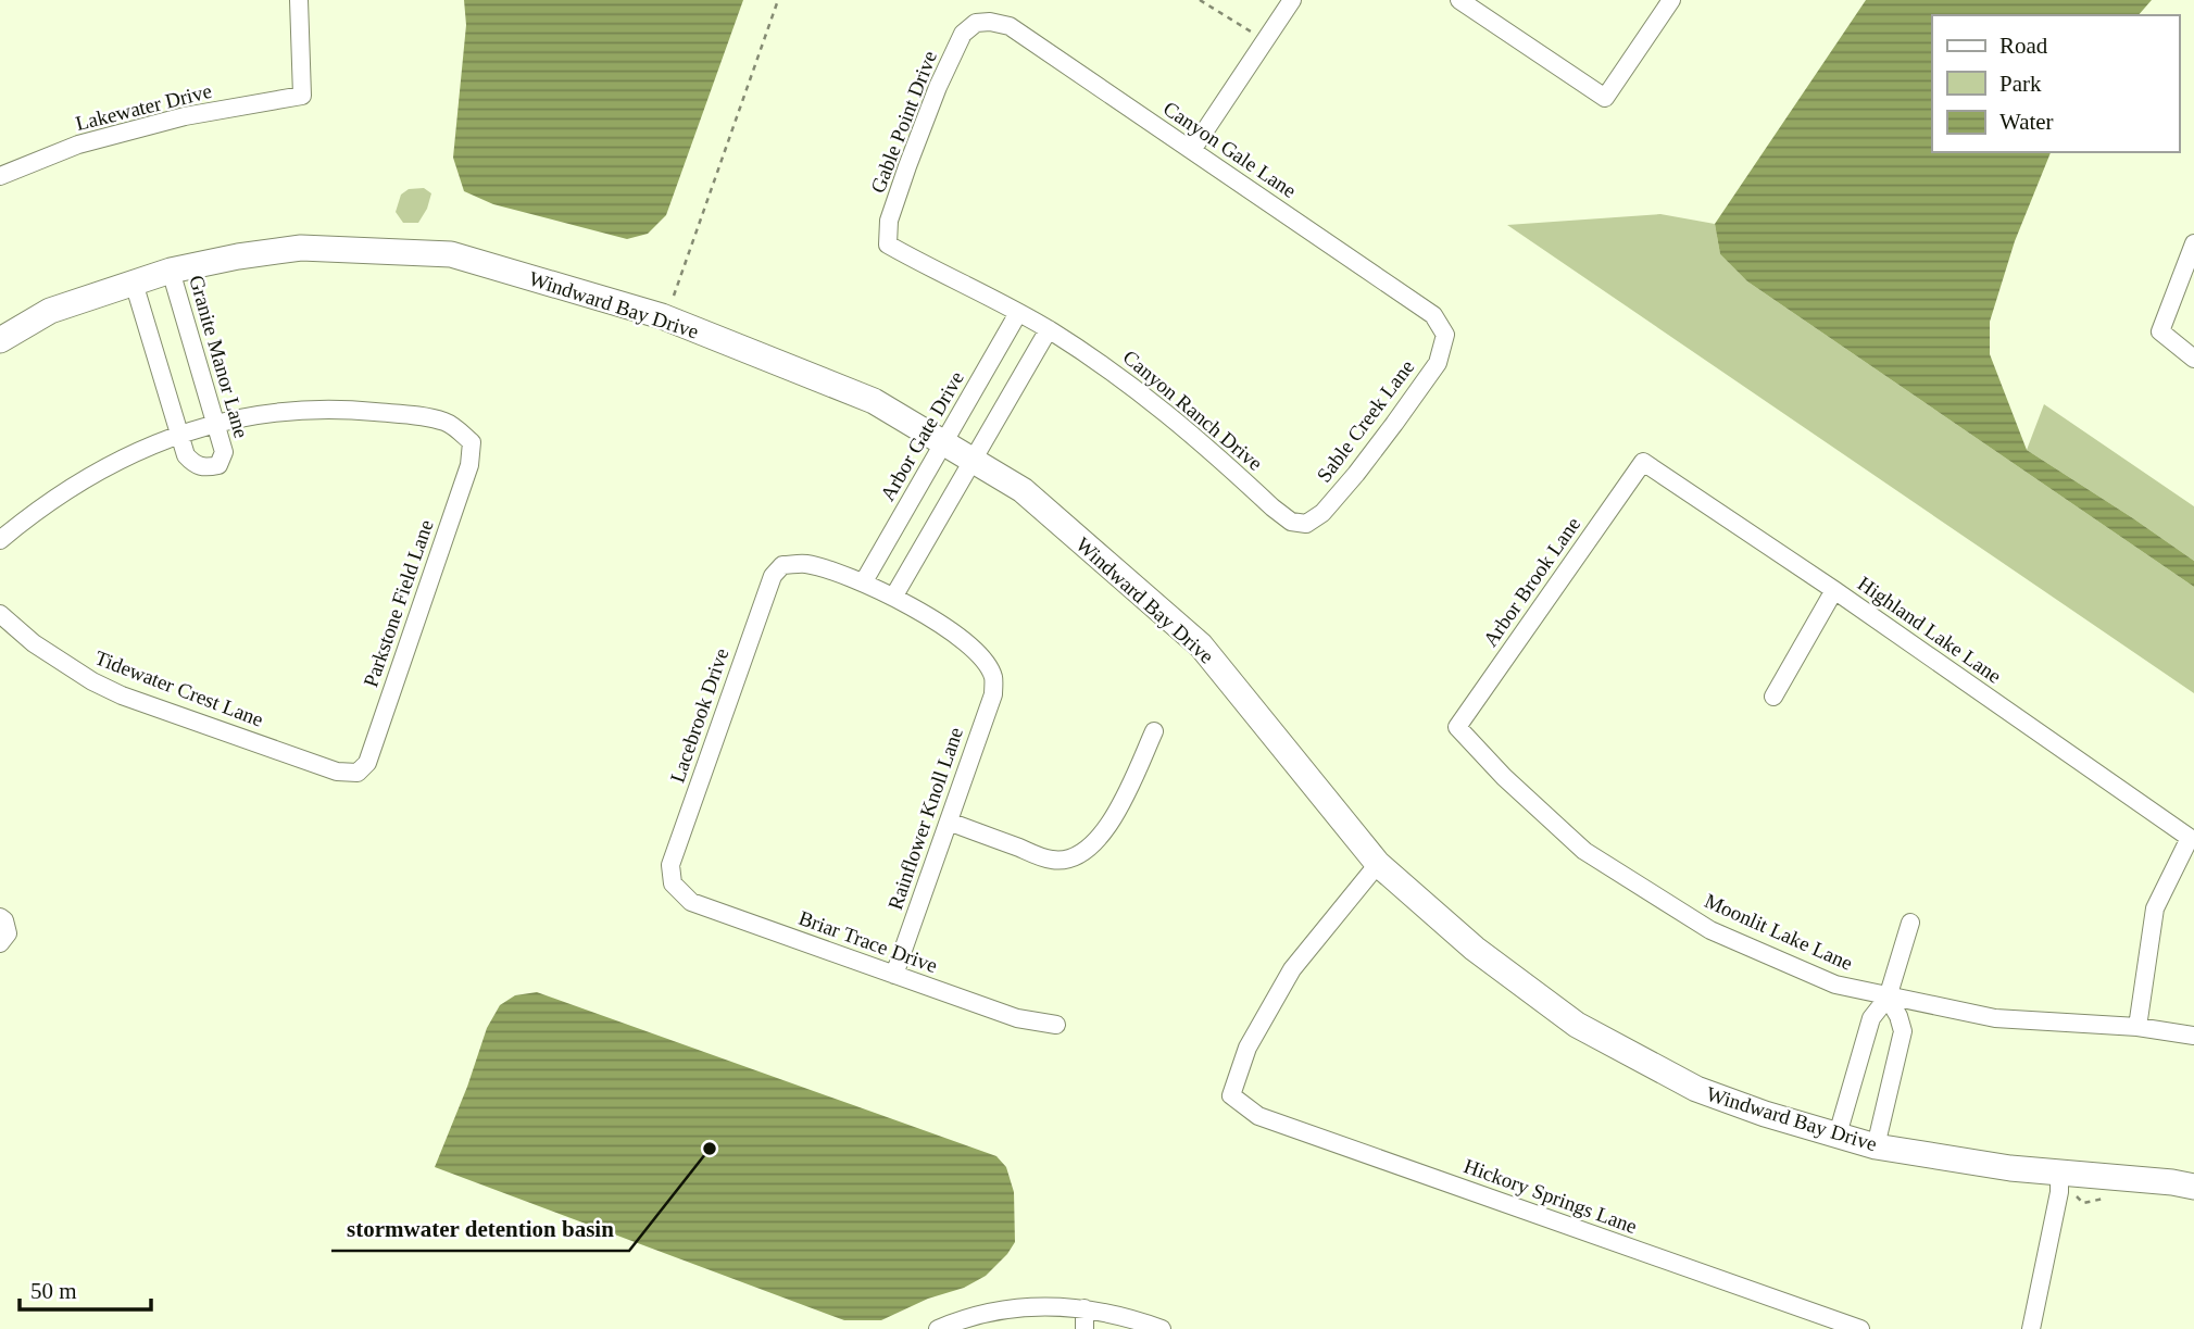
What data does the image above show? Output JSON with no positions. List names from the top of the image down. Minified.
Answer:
{"streets":{"street":["Lakewater Drive","Gable Point Drive","Canyon Gale Lane","Windward Bay Drive","Granite Manor Lane","Canyon Ranch Drive","Sable Creek Lane","Arbor Gate Drive","Arbor Brook Lane","Parkstone Field Lane","Highland Lake Lane","Tidewater Crest Lane","Lacebrook Drive","Rainflower Knoll Lane","Moonlit Lake Lane","Briar Trace Drive","Hickory Springs Lane"]},"crossings":[["Gable Point Drive","Canyon Gale Lane"],["Gable Point Drive","Canyon Ranch Drive"],["Canyon Gale Lane","Sable Creek Lane"],["Windward Bay Drive","Granite Manor Lane"],["Windward Bay Drive","Arbor Gate Drive"],["Windward Bay Drive","Hickory Springs Lane"],["Granite Manor Lane","Parkstone Field Lane"],["Canyon Ranch Drive","Sable Creek Lane"],["Canyon Ranch Drive","Arbor Gate Drive"],["Arbor Gate Drive","Lacebrook Drive"],["Arbor Brook Lane","Highland Lake Lane"],["Arbor Brook Lane","Moonlit Lake Lane"],["Parkstone Field Lane","Tidewater Crest Lane"],["Highland Lake Lane","Moonlit Lake Lane"],["Lacebrook Drive","Briar Trace Drive"],["Rainflower Knoll Lane","Briar Trace Drive"]],"places":["stormwater detention basin"],"legend":["Road","Park","Water"],"scale_bar":"50 m"}
